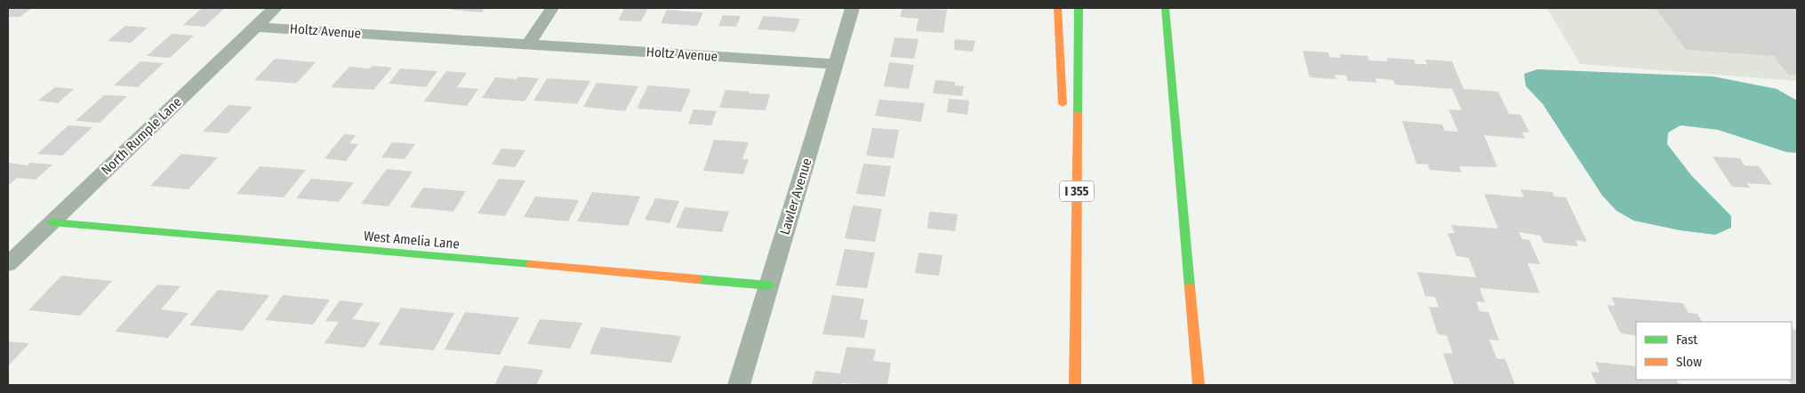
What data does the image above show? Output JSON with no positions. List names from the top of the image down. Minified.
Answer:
{"streets":{"main road":["I 355","West Amelia Lane"],"street":["Holtz Avenue","North Rumple Lane","Lawler Avenue"]},"crossings":[["Holtz Avenue","North Rumple Lane"],["Holtz Avenue","Lawler Avenue"],["North Rumple Lane","West Amelia Lane"],["Lawler Avenue","West Amelia Lane"]],"legend":["Fast","Slow"]}
